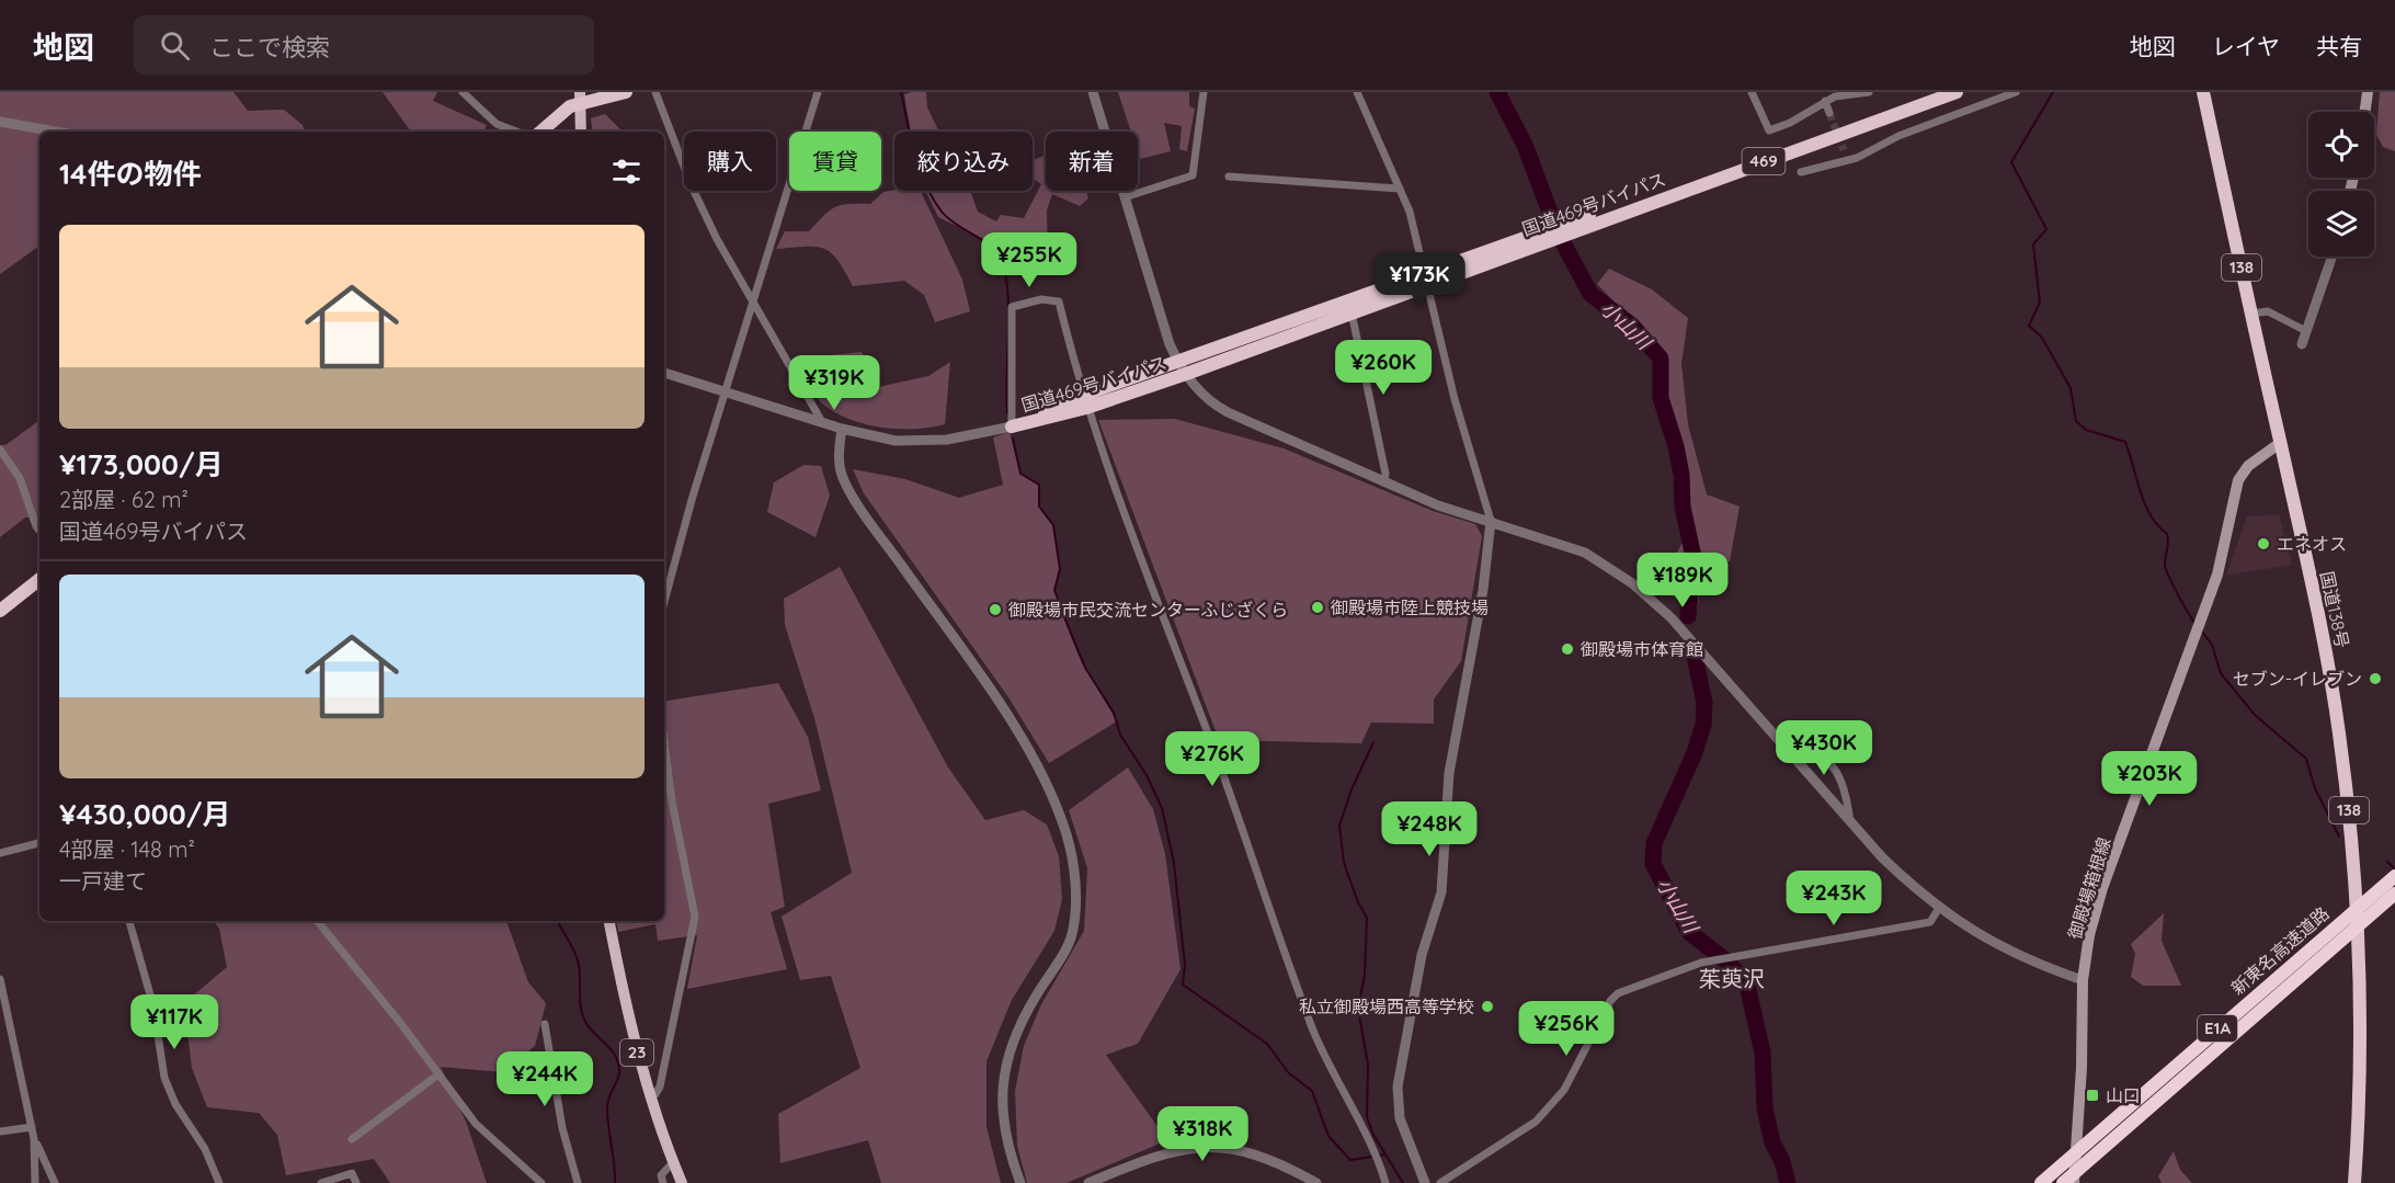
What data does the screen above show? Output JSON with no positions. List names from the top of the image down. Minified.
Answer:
{"streets":{"highway":["469","国道469号バイパス","138","国道138号","新東名高速道路","E1A"],"main road":["御殿場箱根線","23"]},"crossings":[["国道138号","御殿場箱根線"]],"districts":["茱萸沢"],"water":["小山川"],"places":{"other":["エネオス","御殿場市陸上競技場","御殿場市民交流センターふじざくら","御殿場市体育館","セブン-イレブン","私立御殿場西高等学校"],"transit":["山口"]},"page":{"header":"地図","search":"ここで検索","nav":["地図","レイヤ","共有"],"chip":["購入","賃貸","絞り込み","新着"],"heading":"14件の物件","list":[{"name":"¥173,000/月","note":"2部屋 · 62 m² · 国道469号バイパス"},{"name":"¥430,000/月","note":"4部屋 · 148 m² · 一戸建て"}],"price":["¥255K","¥173K","¥260K","¥319K","¥189K","¥430K","¥276K","¥203K","¥248K","¥243K","¥117K","¥256K","¥244K","¥318K"]}}
